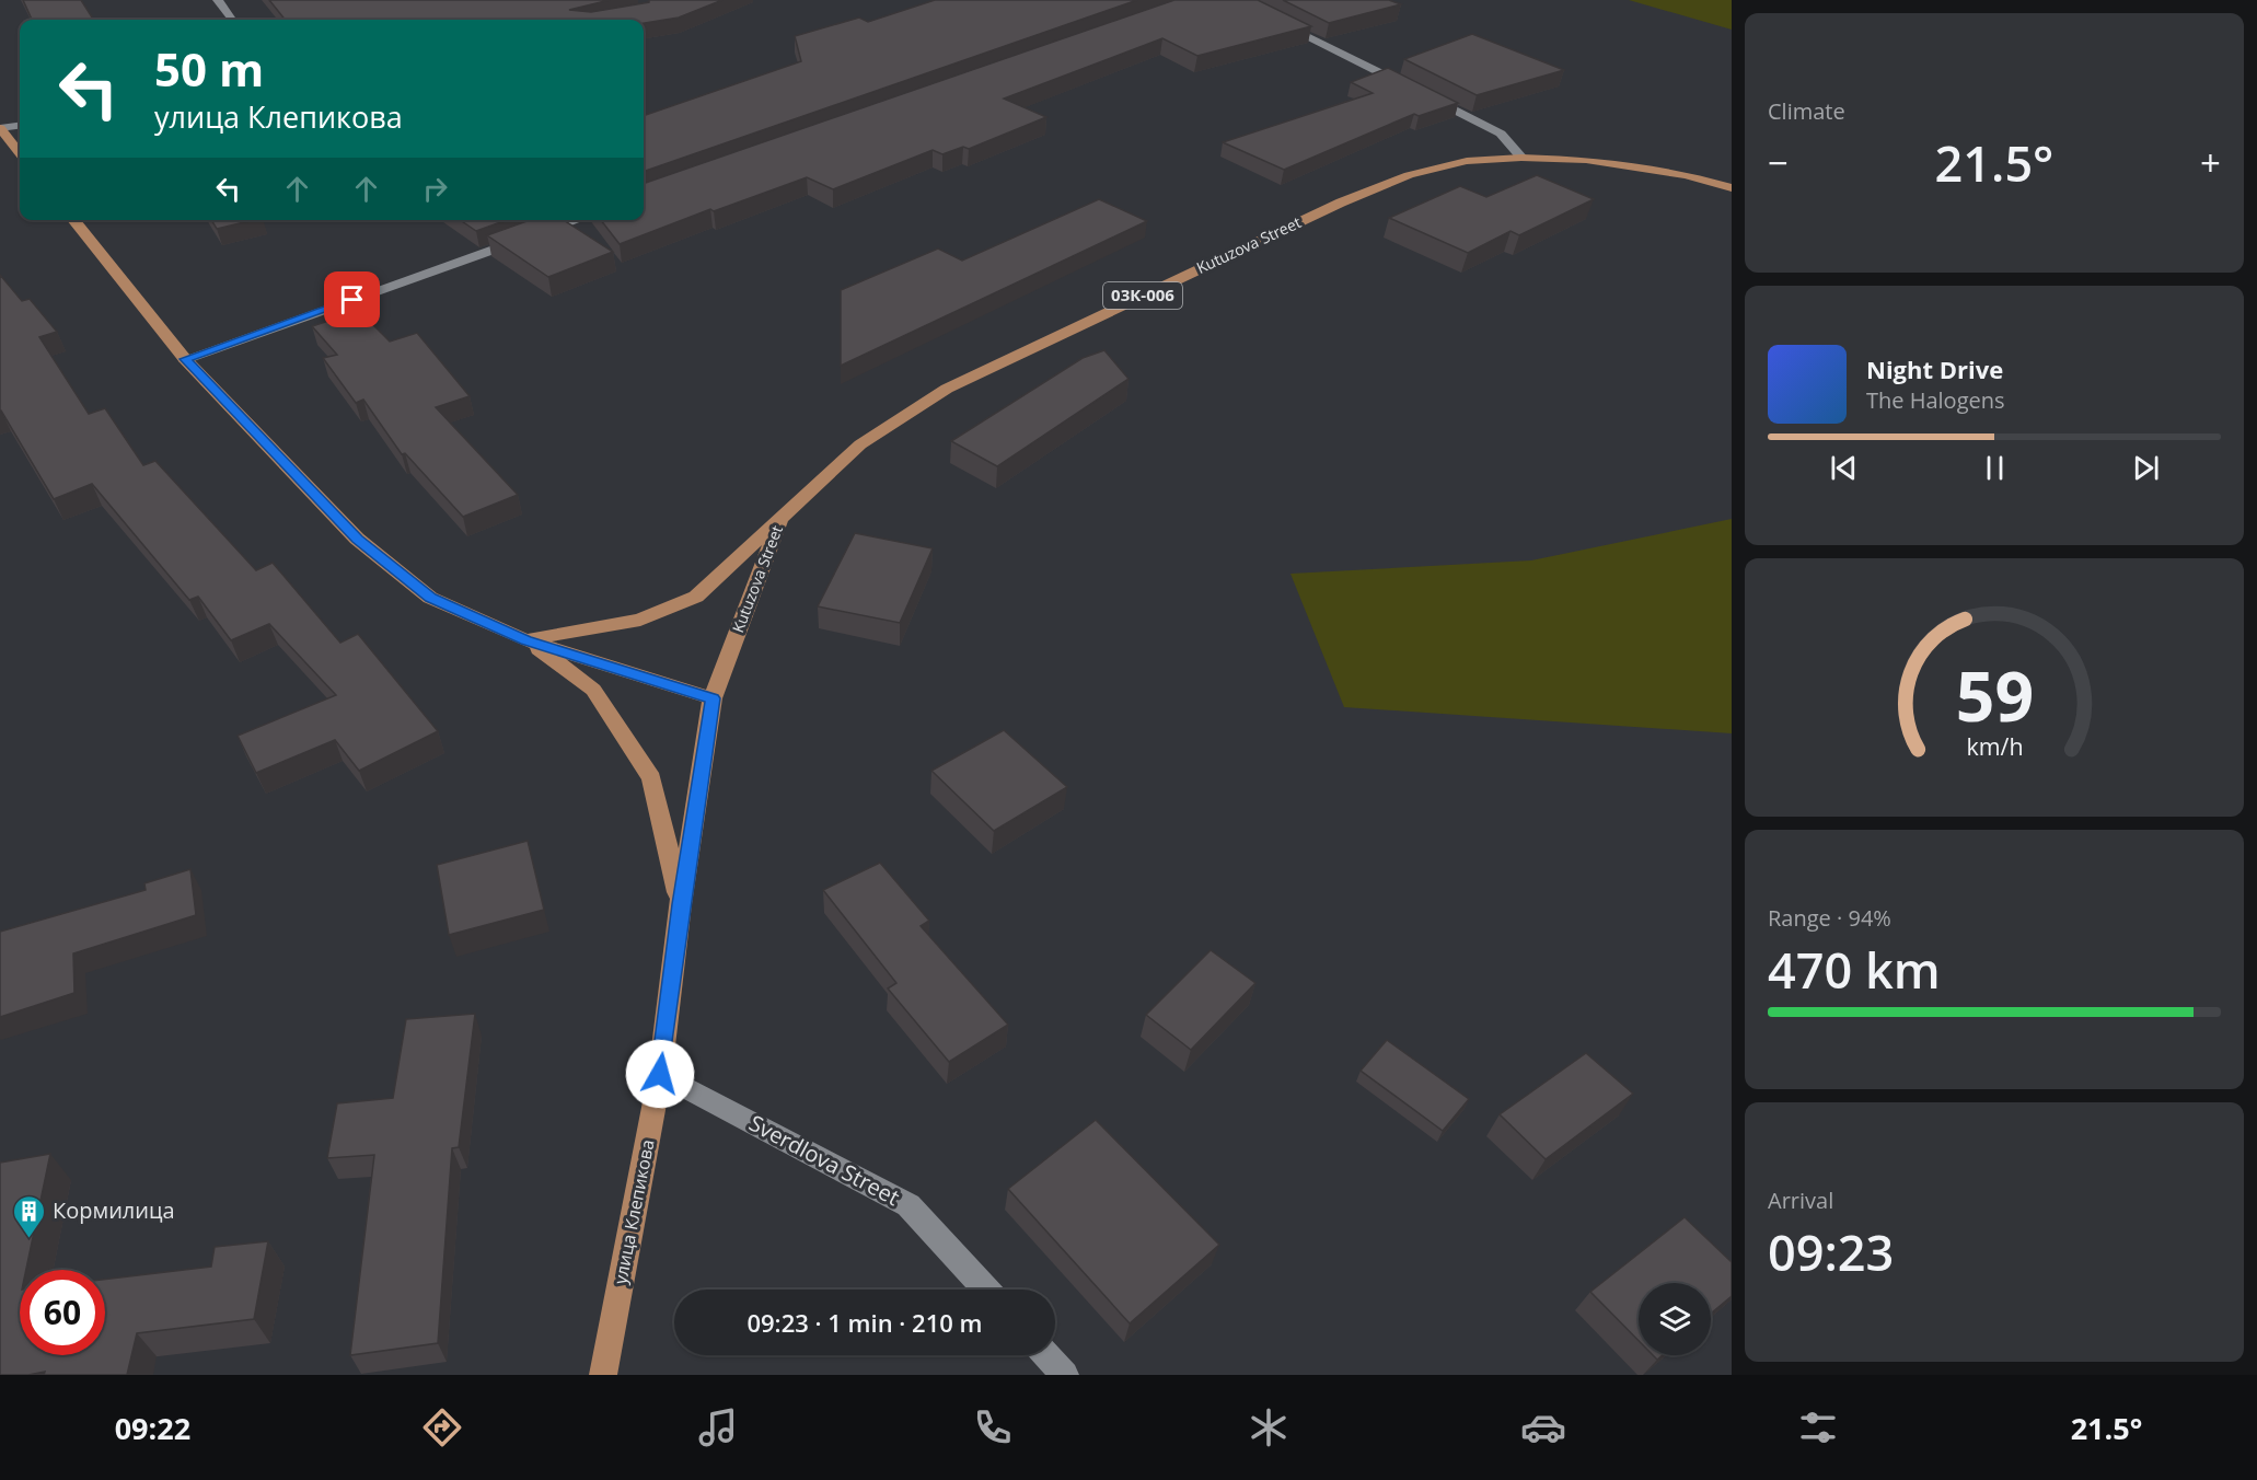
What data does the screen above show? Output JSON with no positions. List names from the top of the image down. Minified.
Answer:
{"streets":{"main road":["Kutuzova Street","03К-006","улица Клепикова"],"street":["Sverdlova Street"]},"crossings":[["Kutuzova Street","улица Клепикова"],["Sverdlova Street","улица Клепикова"]],"places":{"building":["Кормилица"]},"page":{"tile":["Climate",["Range · 94%","470 km"],["Arrival","09:23"]],"turn":["50 m","улица Клепикова"],"heat":["−","21.5°","+"],"song":["Night Drive","The Halogens"],"limit":"60","trip":"09:23 · 1 min · 210 m","tabs":["09:22","21.5°"],"gauge":["59","km/h"]}}
